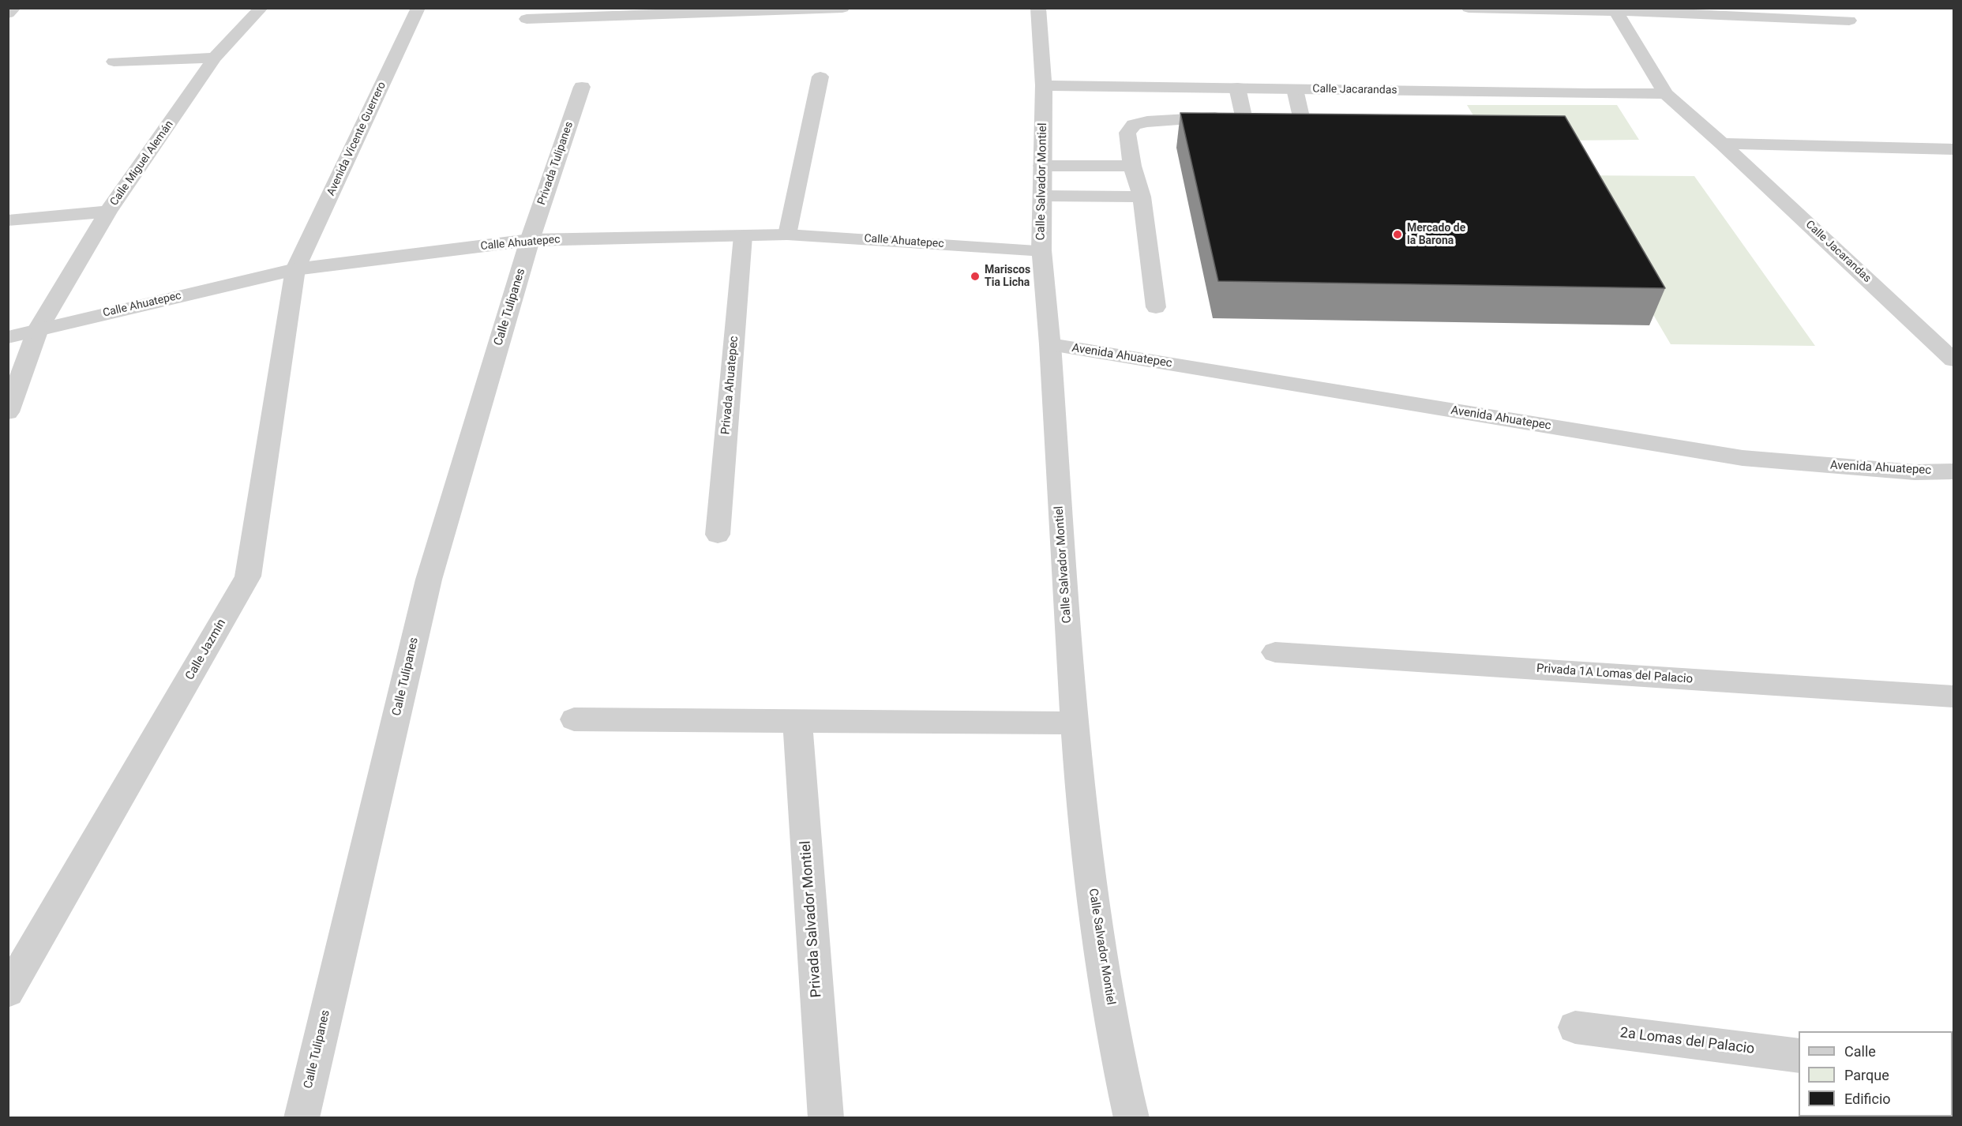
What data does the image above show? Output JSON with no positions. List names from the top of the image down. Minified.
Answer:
{"streets":{"street":["Calle Jacarandas","Avenida Vicente Guerrero","Calle Miguel Alemán","Privada Tulipanes","Calle Salvador Montiel","Calle Ahuatepec","Calle Tulipanes","Avenida Ahuatepec","Privada Ahuatepec","Calle Jazmín","Privada 1A Lomas del Palacio","Privada Salvador Montiel","2a Lomas del Palacio"]},"crossings":[["Calle Jacarandas","Calle Salvador Montiel"],["Avenida Vicente Guerrero","Calle Ahuatepec"],["Avenida Vicente Guerrero","Calle Jazmín"],["Calle Miguel Alemán","Calle Ahuatepec"],["Privada Tulipanes","Calle Ahuatepec"],["Privada Tulipanes","Calle Tulipanes"],["Calle Salvador Montiel","Calle Ahuatepec"],["Calle Salvador Montiel","Avenida Ahuatepec"],["Calle Ahuatepec","Calle Tulipanes"],["Calle Ahuatepec","Privada Ahuatepec"],["Calle Ahuatepec","Calle Jazmín"]],"places":["Mercado de la Barona","Mariscos Tia Licha"],"legend":["Calle","Parque","Edificio"]}
